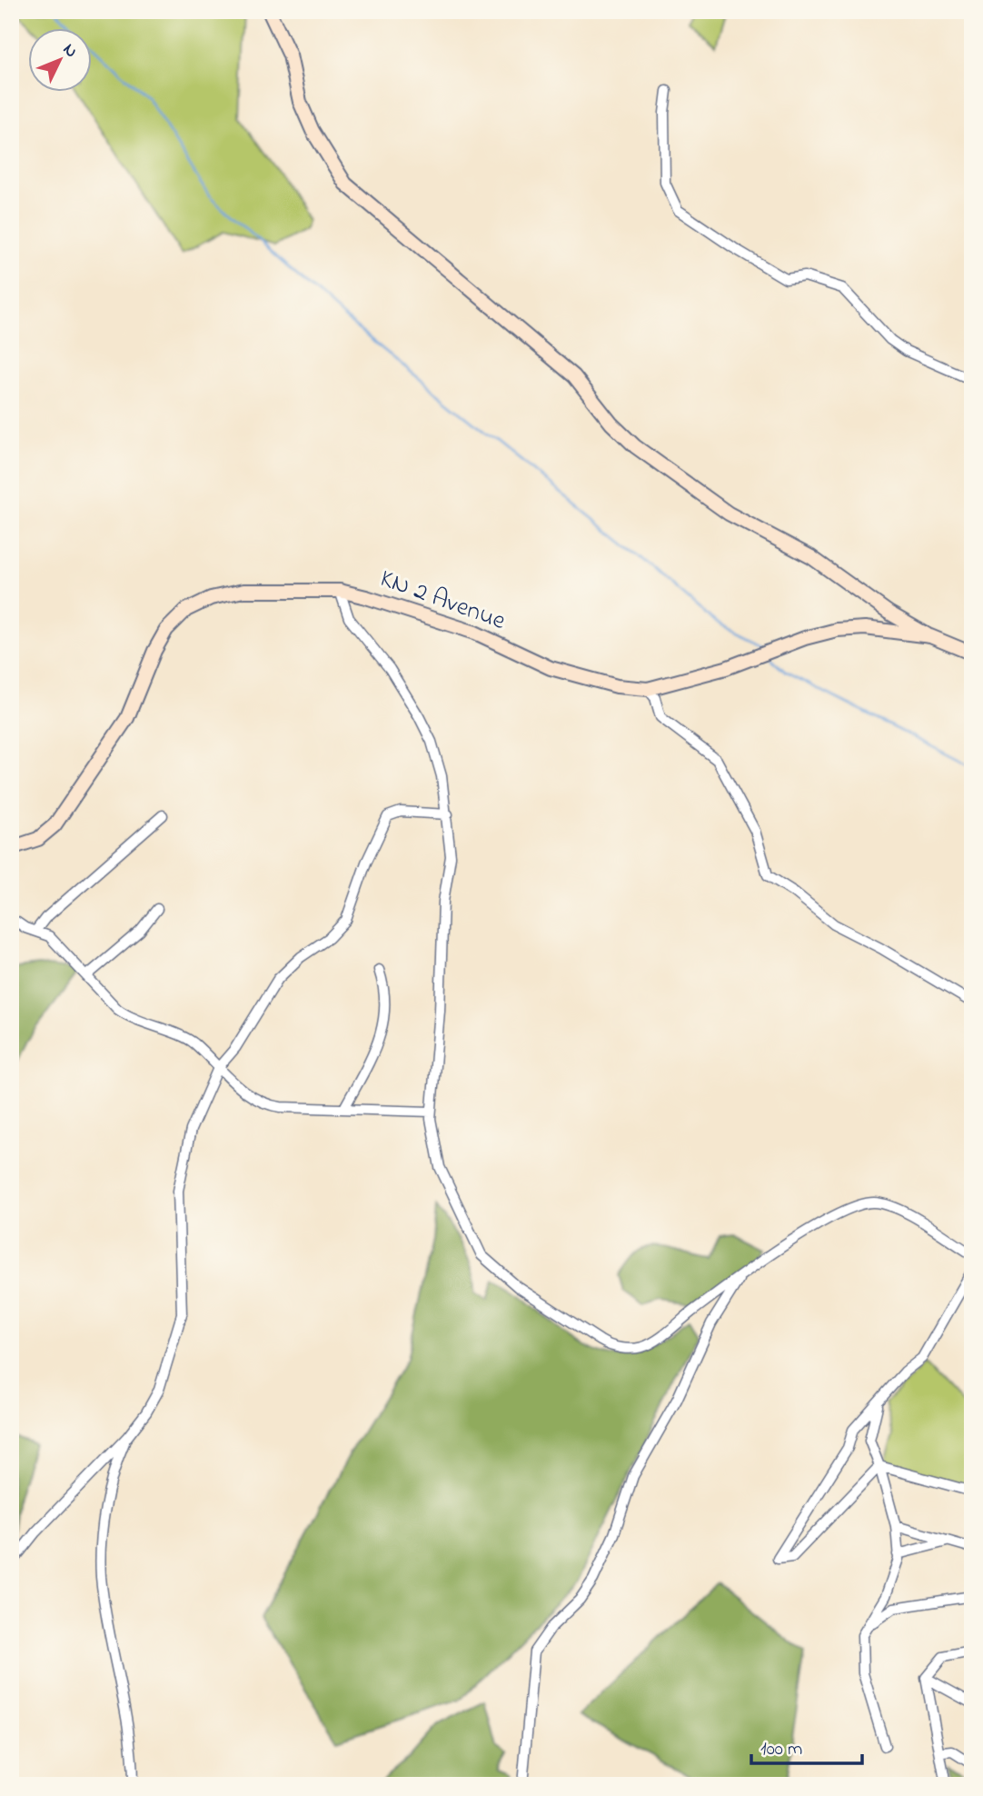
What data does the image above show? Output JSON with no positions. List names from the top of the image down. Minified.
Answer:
{"streets":{"main road":["KN 2 Avenue"]},"scale_bar":"100 m","north":"top right"}
